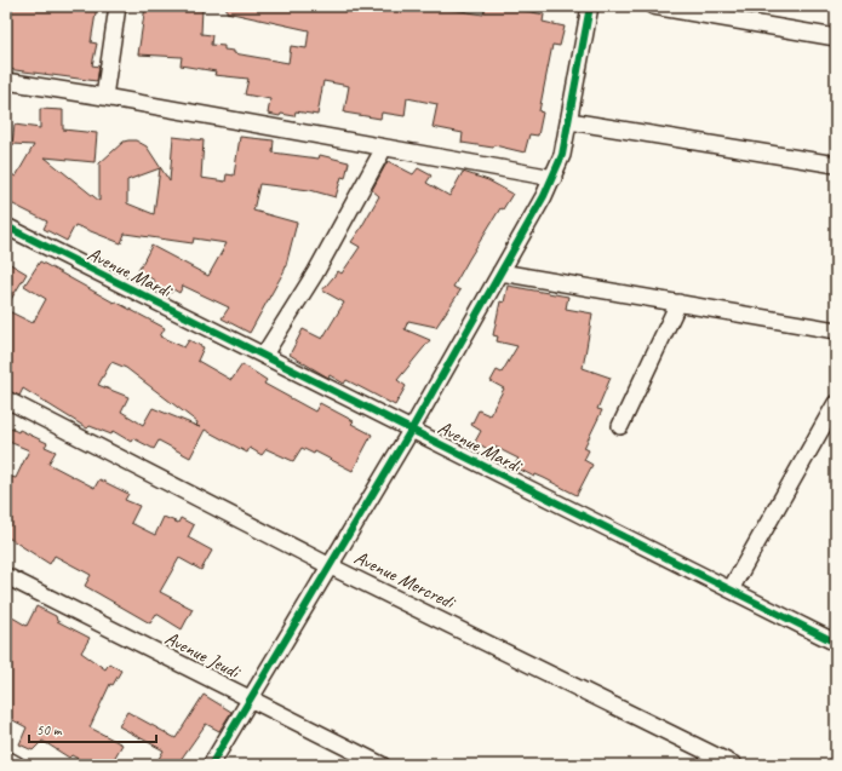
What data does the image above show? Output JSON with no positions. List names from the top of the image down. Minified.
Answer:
{"streets":{"street":["Avenue Mardi","Avenue Mercredi","Avenue Jeudi"]},"scale_bar":"50 m"}
